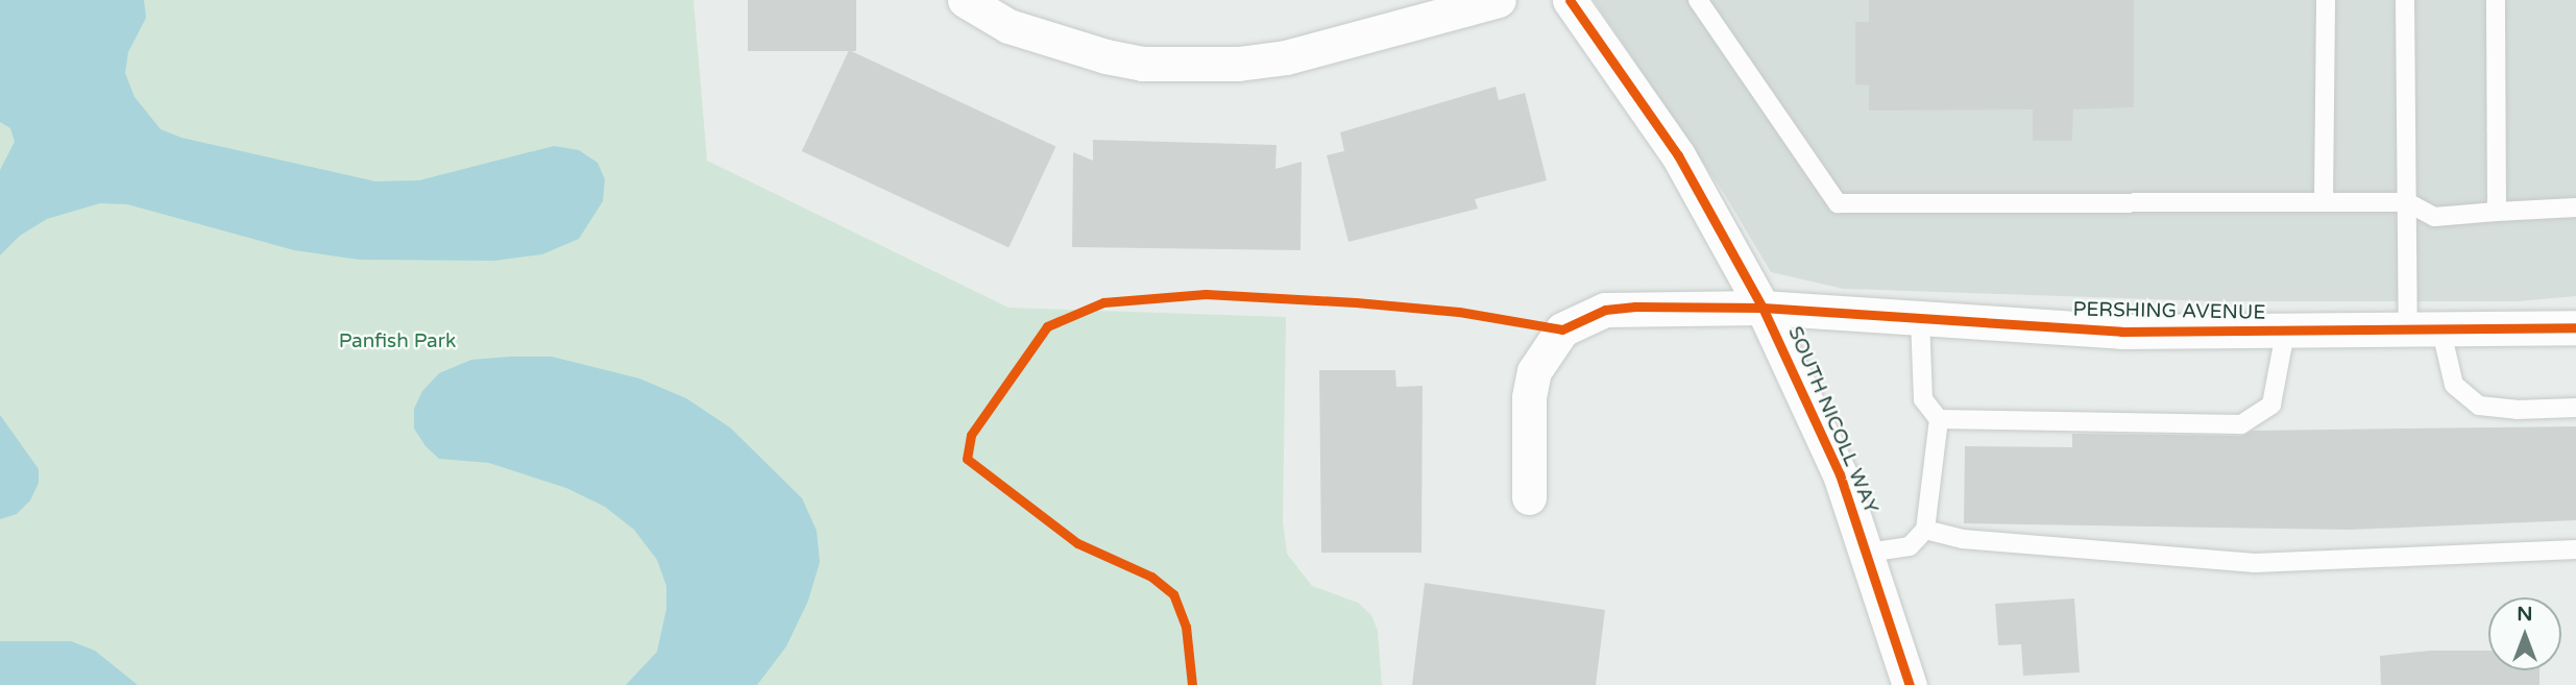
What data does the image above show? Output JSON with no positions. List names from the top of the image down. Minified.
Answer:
{"streets":{"street":["PERSHING AVENUE","SOUTH NICOLL WAY"]},"crossings":[["PERSHING AVENUE","SOUTH NICOLL WAY"]],"parks":["Panfish Park"],"north":"top"}
